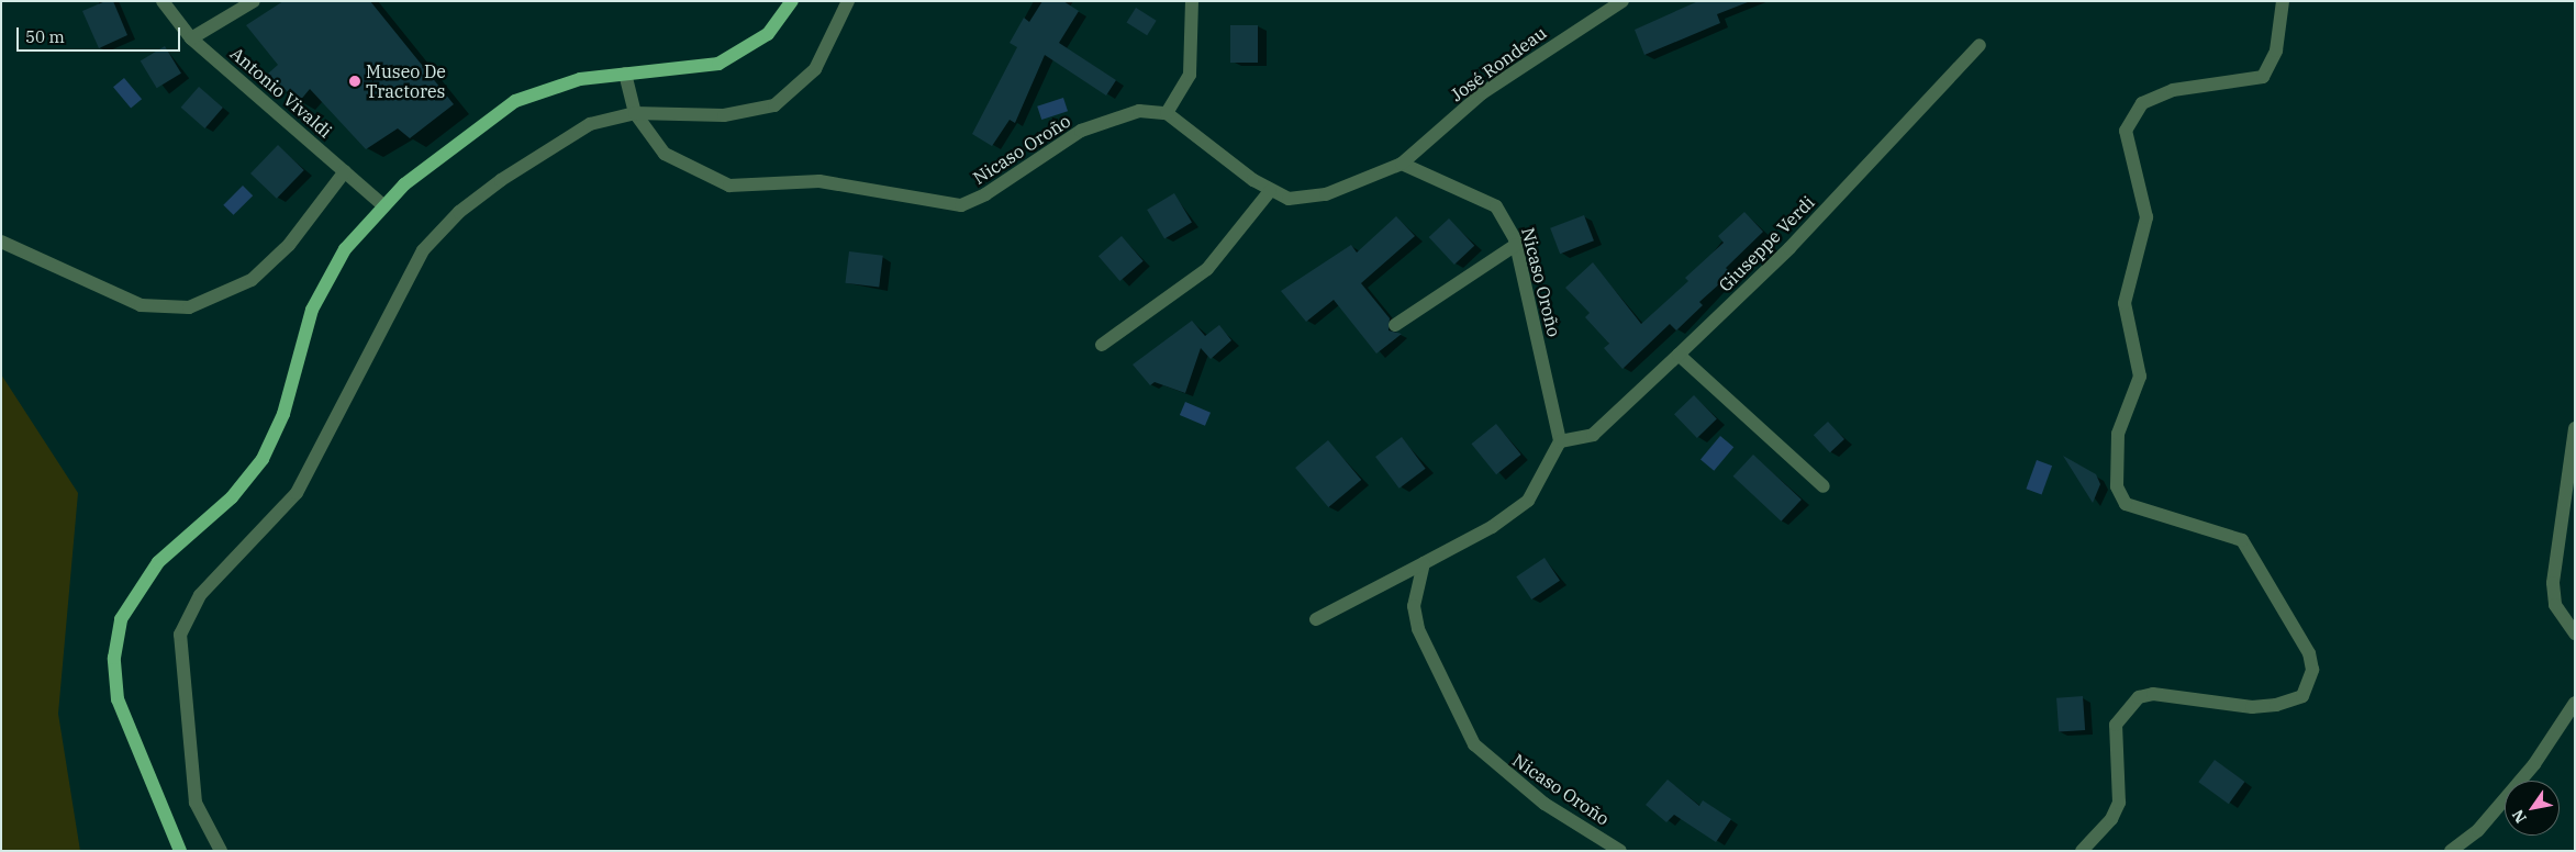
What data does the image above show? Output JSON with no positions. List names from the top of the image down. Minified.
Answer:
{"streets":{"street":["José Rondeau","Antonio Vivaldi","Nicaso Oroño","Giuseppe Verdi"]},"crossings":[["José Rondeau","Nicaso Oroño"],["Nicaso Oroño","Giuseppe Verdi"]],"places":["Museo De Tractores"],"scale_bar":"50 m","north":"bottom left"}
